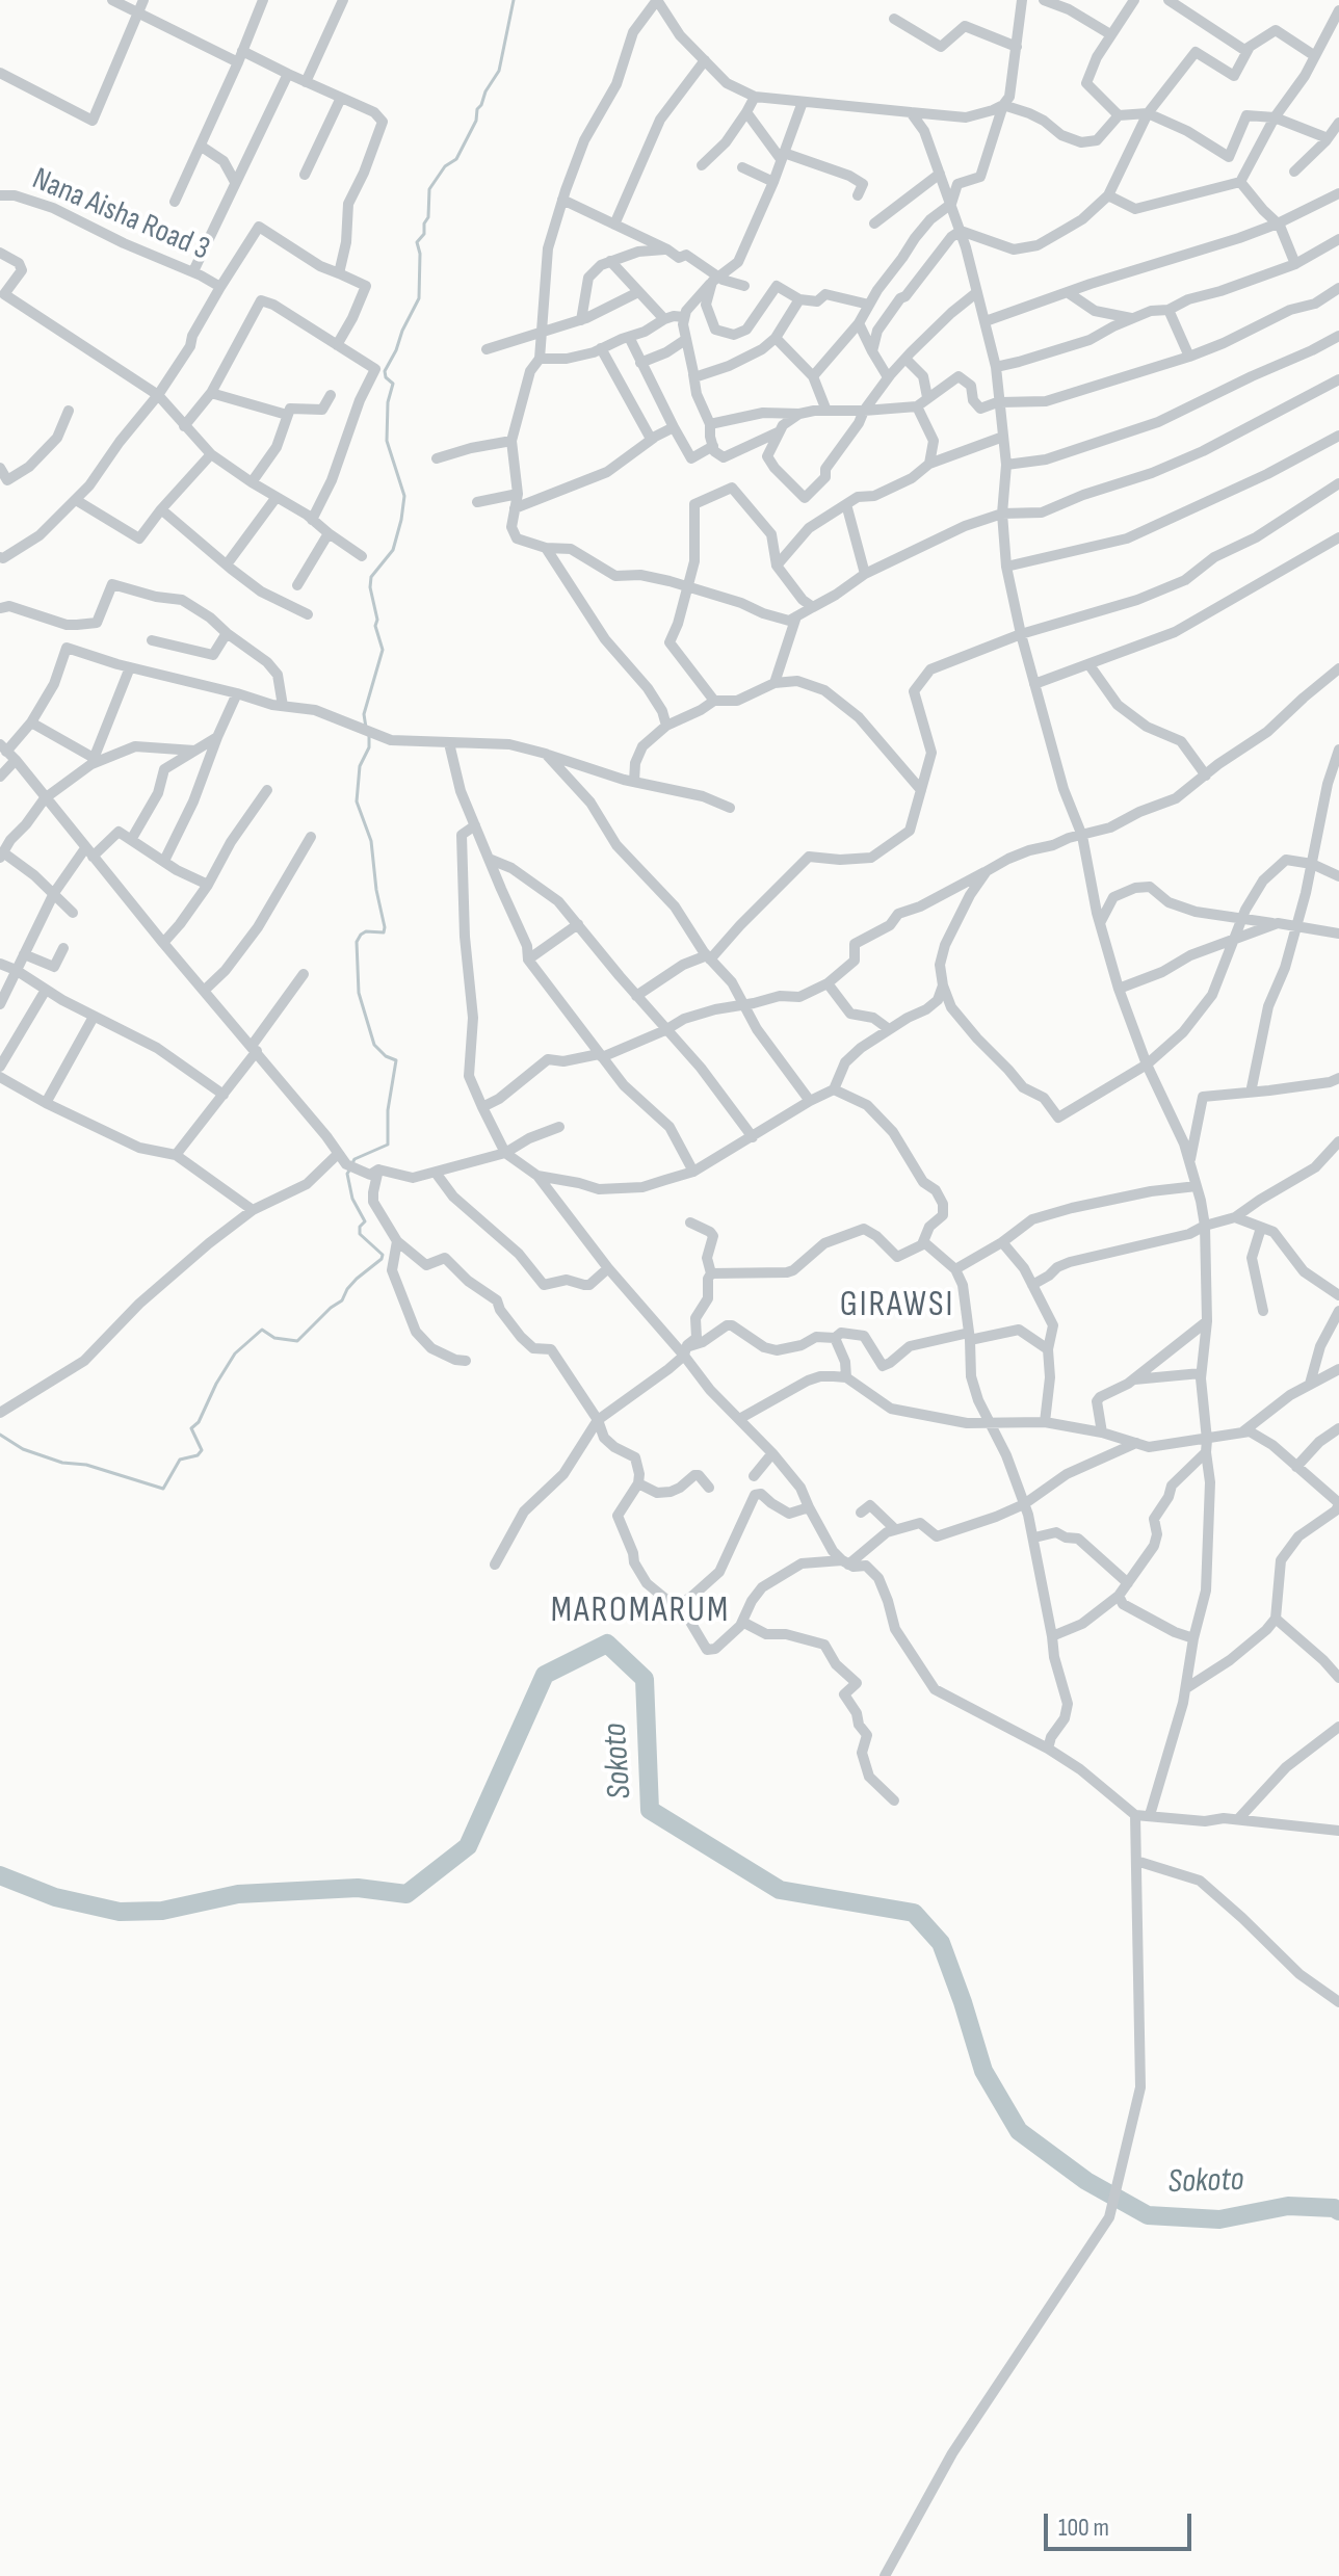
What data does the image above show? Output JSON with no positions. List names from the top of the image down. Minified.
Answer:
{"streets":{"street":["Nana Aisha Road 3"]},"districts":["GIRAWSI","MAROMARUM"],"water":["Sokoto"],"scale_bar":"100 m"}
